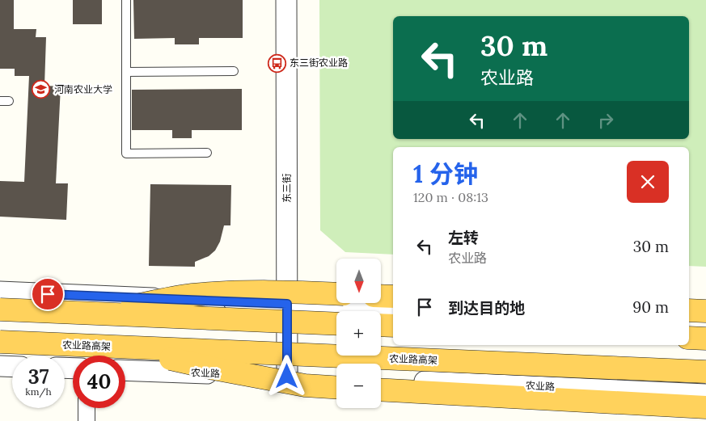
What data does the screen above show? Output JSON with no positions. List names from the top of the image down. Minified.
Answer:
{"streets":{"highway":["农业路高架"],"street":["东三街","农业路"]},"crossings":[["东三街","农业路"]],"places":{"bus stop":["东三街农业路"],"school or university":["河南农业大学"]},"north":"bottom","page":{"turn":["30 m","农业路"],"heading":["1 分钟","120 m · 08:13"],"list":[{"name":"左转","note":"农业路","value":"30 m"},{"name":"到达目的地","value":"90 m"}],"map_buttons":["+","−"],"speed":"37 km/h","limit":"40"}}
